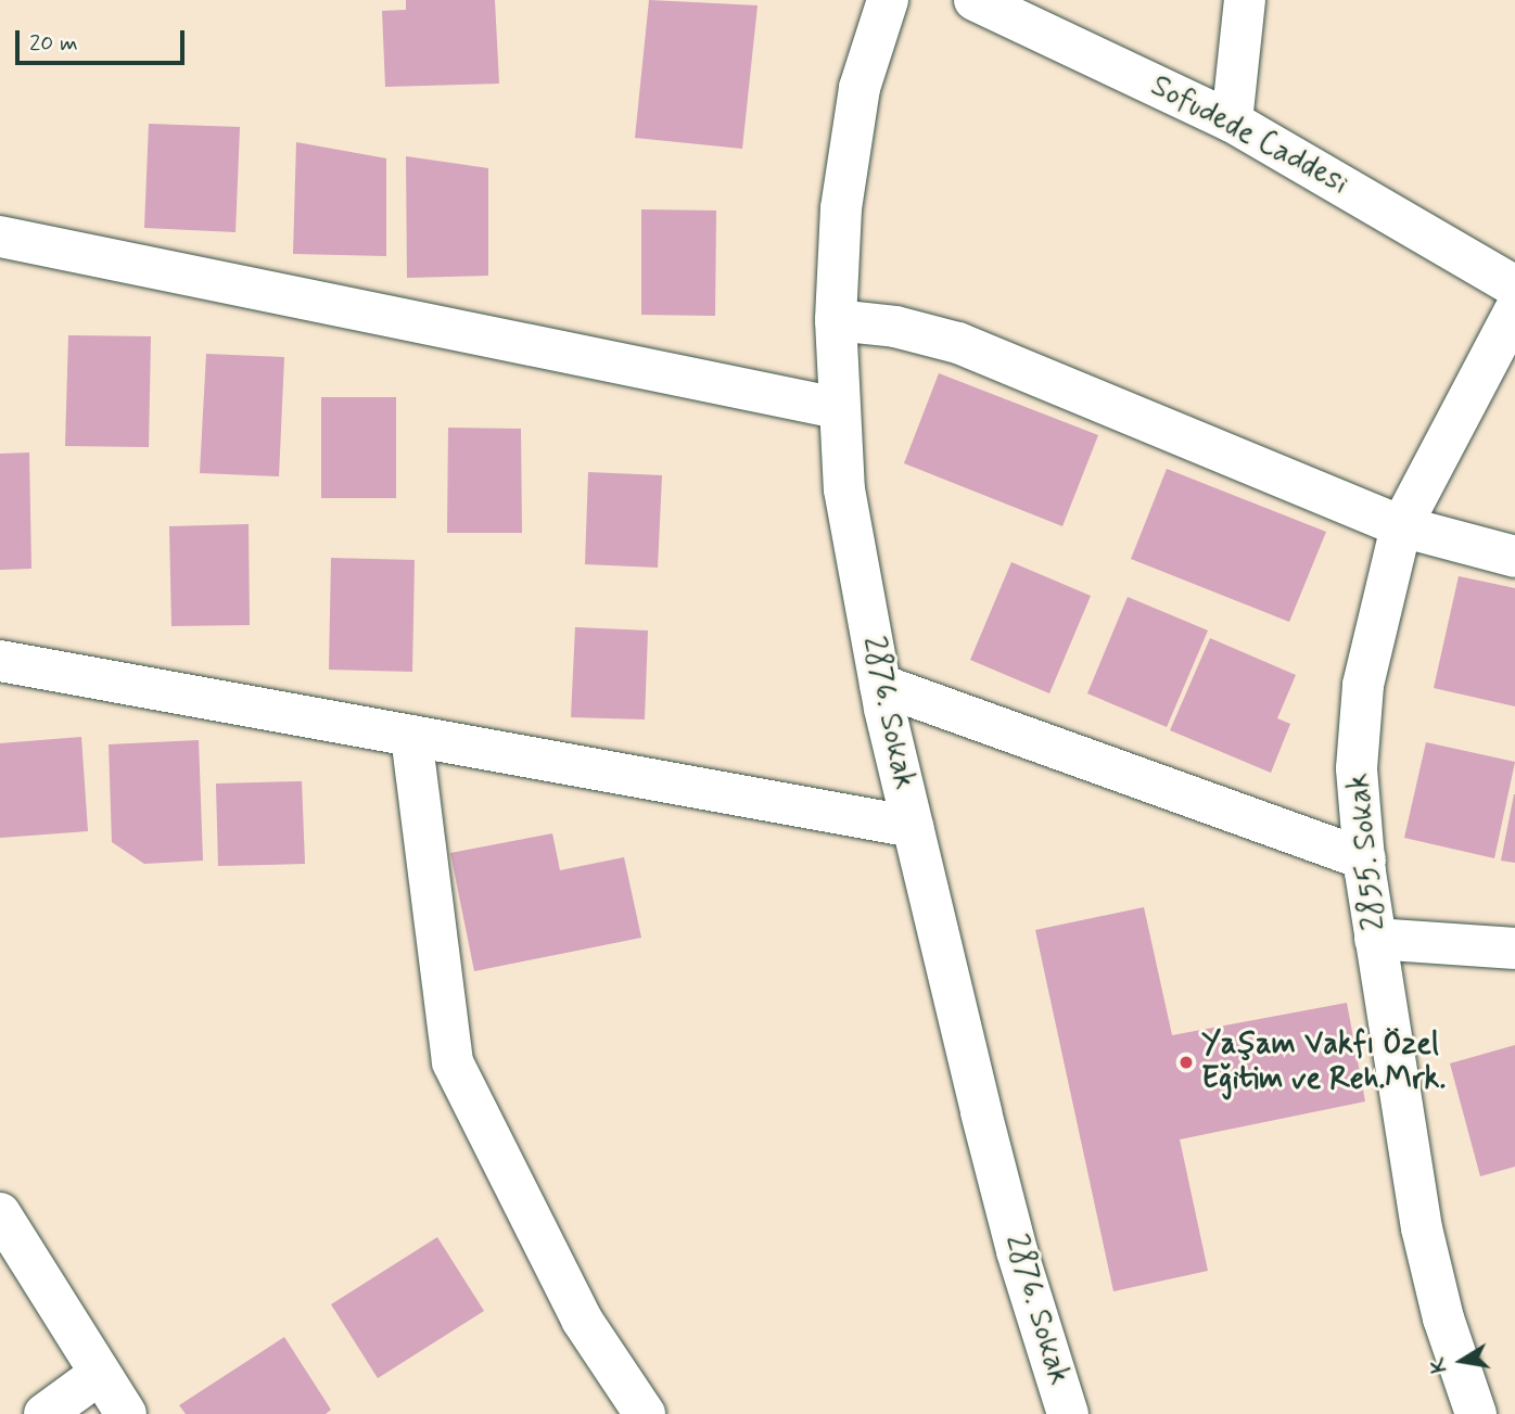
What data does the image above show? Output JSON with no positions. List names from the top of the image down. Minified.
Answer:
{"streets":{"street":["Sofudede Caddesi","2876. Sokak","2855. Sokak"]},"places":["Yaşam Vakfı Özel Eğitim ve Reh.Mrk."],"scale_bar":"20 m","north":"left"}
